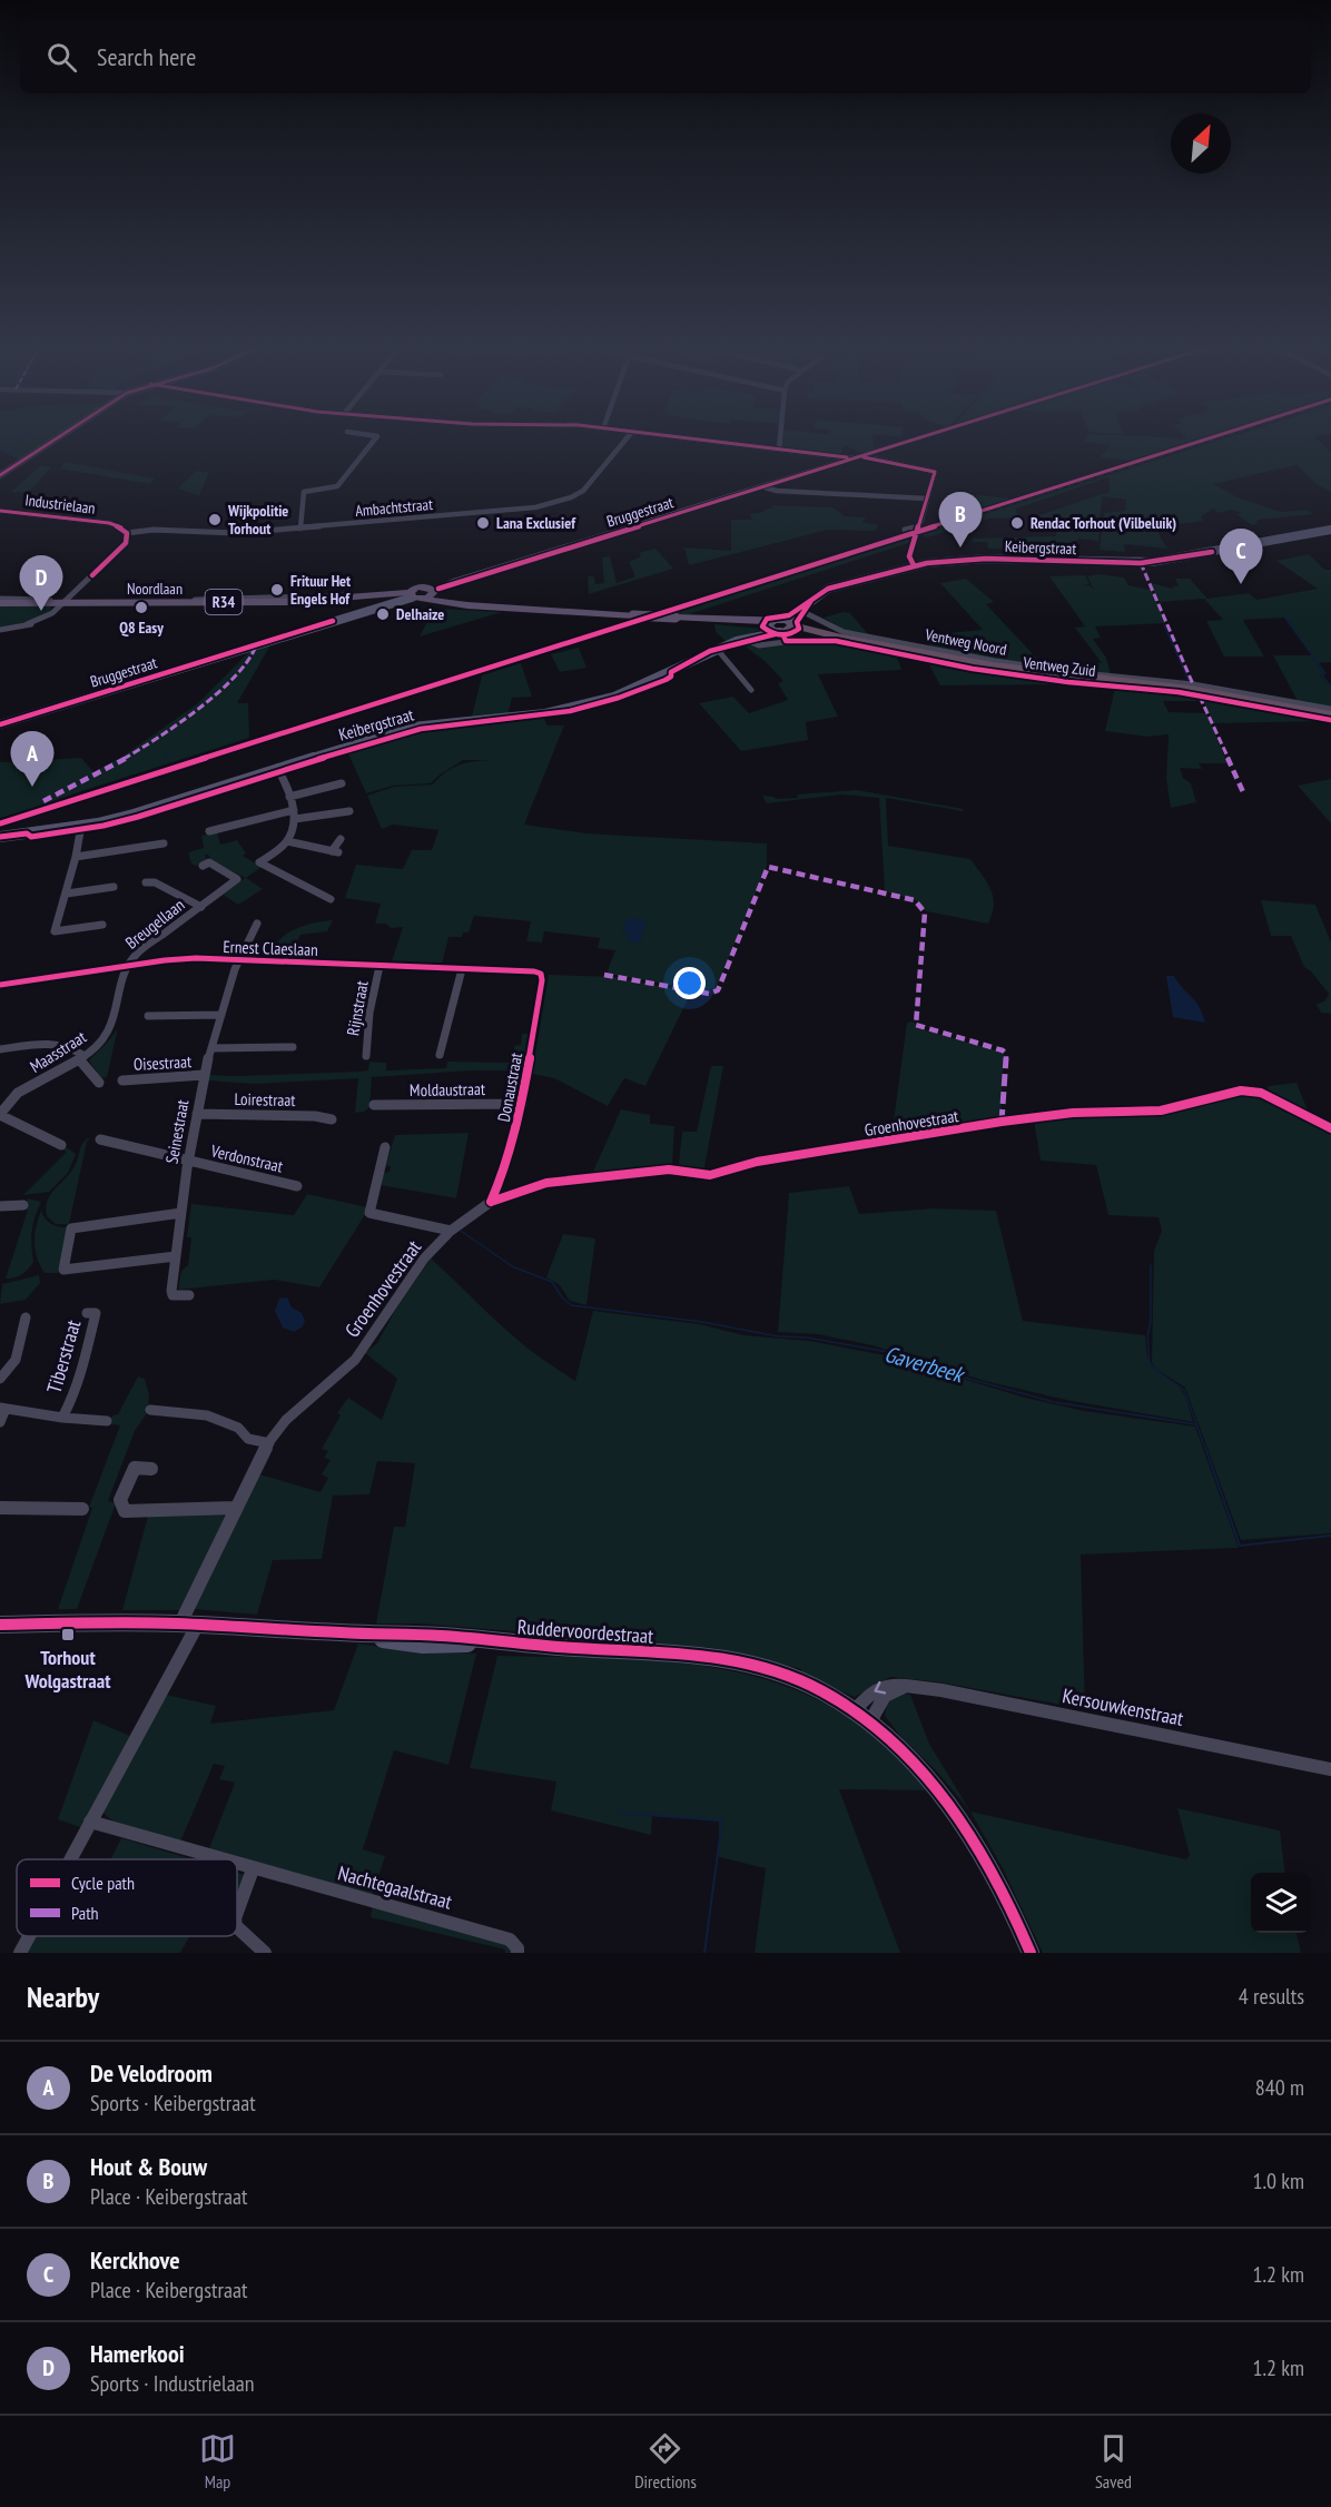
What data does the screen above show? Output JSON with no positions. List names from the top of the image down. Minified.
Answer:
{"streets":{"main road":["Bruggestraat","Noordlaan","R34"],"street":["Industrielaan","Ambachtstraat","Keibergstraat","Ventweg Noord","Ventweg Zuid","Breugellaan","Ernest Claeslaan","Rijnstraat","Maasstraat","Oisestraat","Donaustraat","Moldaustraat","Loirestraat","Groenhovestraat","Seinestraat","Verdonstraat","Tiberstraat","Ruddervoordestraat","Kersouwkenstraat","Nachtegaalstraat"]},"crossings":[["Industrielaan","Ambachtstraat"],["Bruggestraat","Noordlaan"],["Keibergstraat","Ventweg Noord"],["Keibergstraat","Ventweg Zuid"],["Breugellaan","Ernest Claeslaan"],["Breugellaan","Maasstraat"],["Ernest Claeslaan","Rijnstraat"],["Ernest Claeslaan","Maasstraat"],["Ernest Claeslaan","Donaustraat"],["Ernest Claeslaan","Seinestraat"],["Oisestraat","Seinestraat"],["Donaustraat","Moldaustraat"],["Donaustraat","Groenhovestraat"],["Loirestraat","Seinestraat"],["Groenhovestraat","Ruddervoordestraat"],["Seinestraat","Verdonstraat"],["Ruddervoordestraat","Kersouwkenstraat"]],"water":["Gaverbeek"],"places":{"other":["Wijkpolitie Torhout","Lana Exclusief","Rendac Torhout (Vilbeluik)","Frituur Het Engels Hof","Q8 Easy","Delhaize"],"transit":["Torhout Wolgastraat"]},"legend":["Cycle path","Path"],"north":"top right","page":{"search":"Search here","pins":["B","C","D","A"],"heading":["Nearby","4 results"],"list":[{"mark":"A","name":"De Velodroom","note":"Sports · Keibergstraat","value":"840 m"},{"mark":"B","name":"Hout & Bouw","note":"Place · Keibergstraat","value":"1.0 km"},{"mark":"C","name":"Kerckhove","note":"Place · Keibergstraat","value":"1.2 km"},{"mark":"D","name":"Hamerkooi","note":"Sports · Industrielaan","value":"1.2 km"}],"nav":["Map","Directions","Saved"]}}
